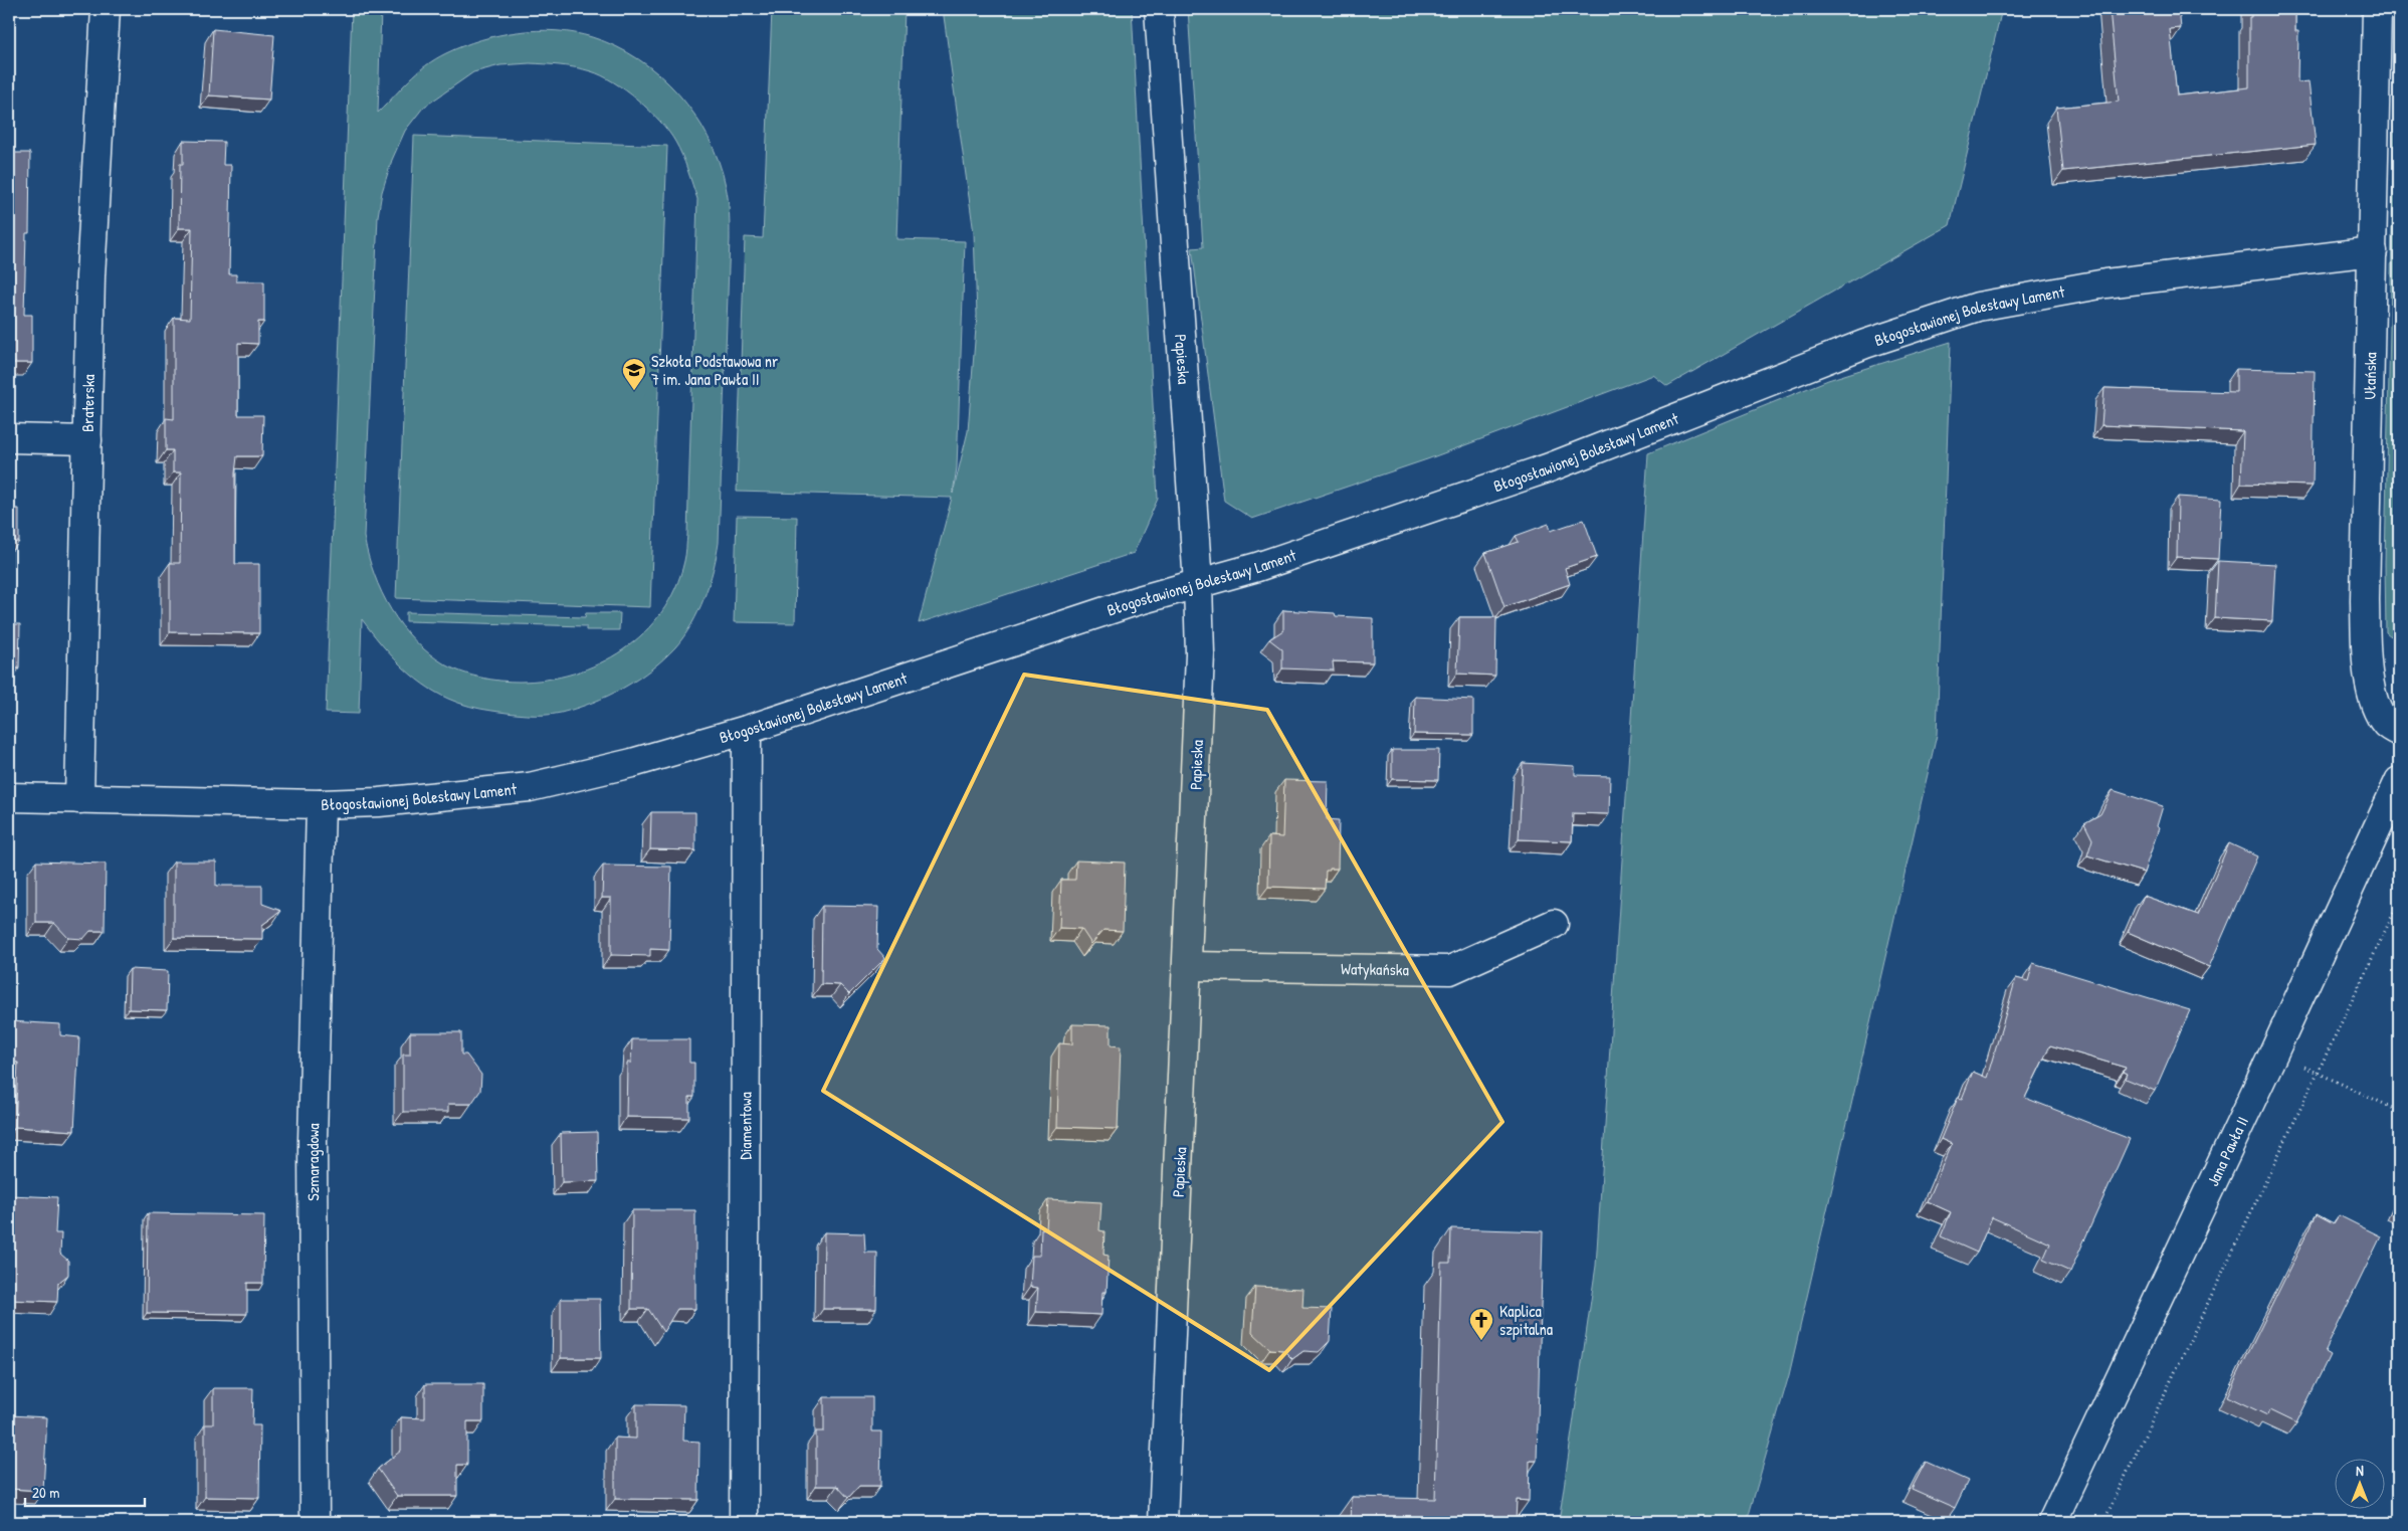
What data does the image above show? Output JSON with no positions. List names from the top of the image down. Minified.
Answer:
{"streets":{"street":["Błogosławionej Bolesławy Lament","Papieska","Ułańska","Braterska","Watykańska","Diamentowa","Jana Pawła II","Szmaragdowa"]},"crossings":[["Błogosławionej Bolesławy Lament","Papieska"],["Błogosławionej Bolesławy Lament","Ułańska"],["Błogosławionej Bolesławy Lament","Braterska"],["Błogosławionej Bolesławy Lament","Diamentowa"],["Błogosławionej Bolesławy Lament","Szmaragdowa"],["Papieska","Watykańska"]],"places":{"school or university":["Szkoła Podstawowa nr 7 im. Jana Pawła II"],"church":["Kaplica szpitalna"]},"scale_bar":"20 m","north":"top"}
